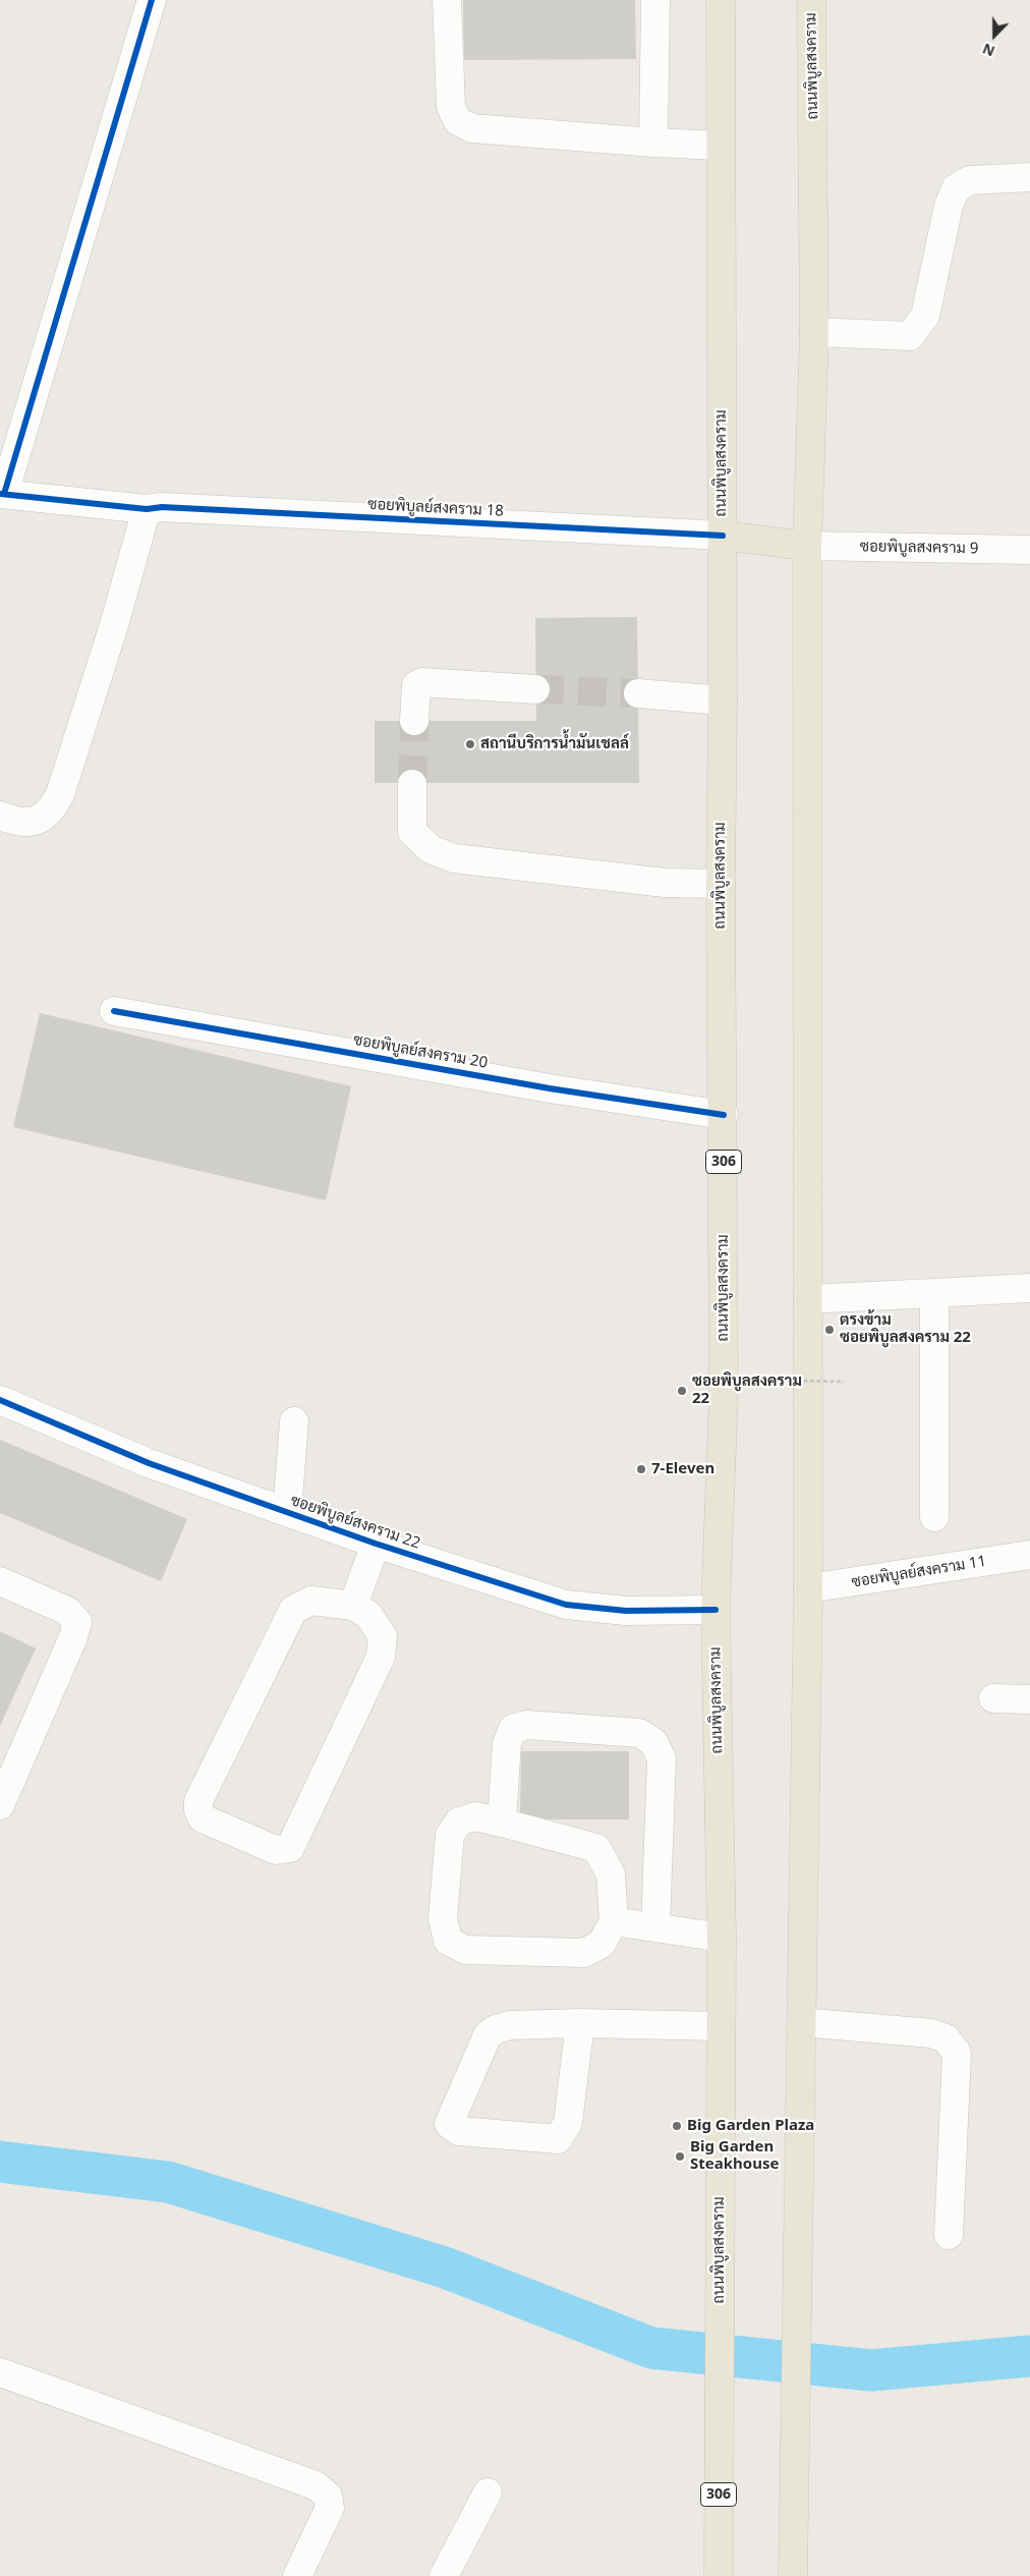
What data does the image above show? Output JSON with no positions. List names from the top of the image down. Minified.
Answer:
{"streets":{"main road":["ถนนพิบูลสงคราม","306"],"street":["ซอยพิบูลย์สงคราม 18","ซอยพิบูลสงคราม 9","ซอยพิบูลย์สงคราม 20","ซอยพิบูลย์สงคราม 22","ซอยพิบูลย์สงคราม 11"]},"crossings":[["ถนนพิบูลสงคราม","ซอยพิบูลย์สงคราม 18"],["ถนนพิบูลสงคราม","ซอยพิบูลสงคราม 9"],["ถนนพิบูลสงคราม","ซอยพิบูลย์สงคราม 20"],["ถนนพิบูลสงคราม","ซอยพิบูลย์สงคราม 22"],["ถนนพิบูลสงคราม","ซอยพิบูลย์สงคราม 11"]],"places":["สถานีบริการน้ำมันเชลล์","ตรงข้าม ซอยพิบูลสงคราม 22","ซอยพิบูลสงคราม 22","7-Eleven","Big Garden Plaza","Big Garden Steakhouse"],"north":"bottom"}
